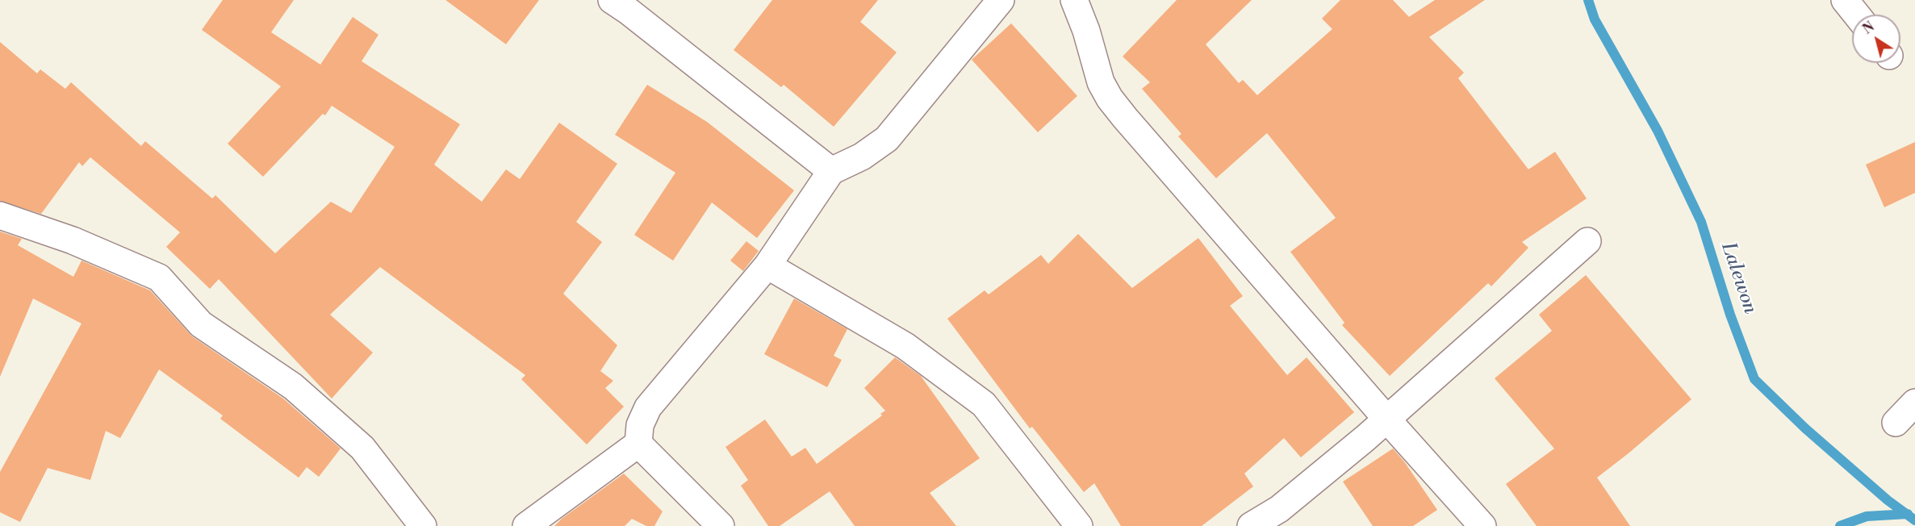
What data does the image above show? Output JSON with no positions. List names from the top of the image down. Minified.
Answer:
{"water":["Lalewon"],"north":"top left"}
